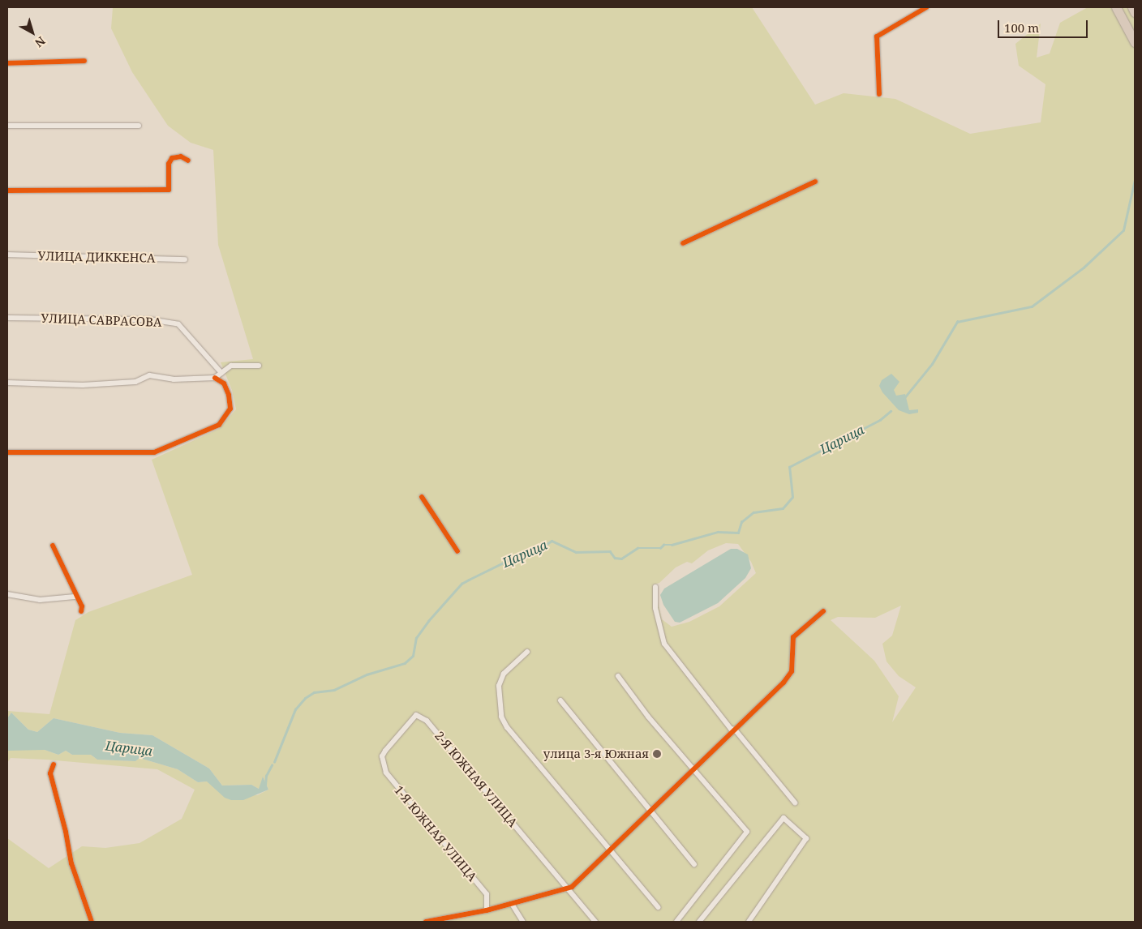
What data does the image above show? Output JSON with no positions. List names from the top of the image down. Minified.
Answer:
{"streets":{"street":["УЛИЦА ДИККЕНСА","УЛИЦА САВРАСОВА","2-Я ЮЖНАЯ УЛИЦА","1-Я ЮЖНАЯ УЛИЦА"]},"crossings":[["2-Я ЮЖНАЯ УЛИЦА","1-Я ЮЖНАЯ УЛИЦА"]],"water":["Царица"],"places":["улица 3-я Южная"],"scale_bar":"100 m","north":"bottom right"}
